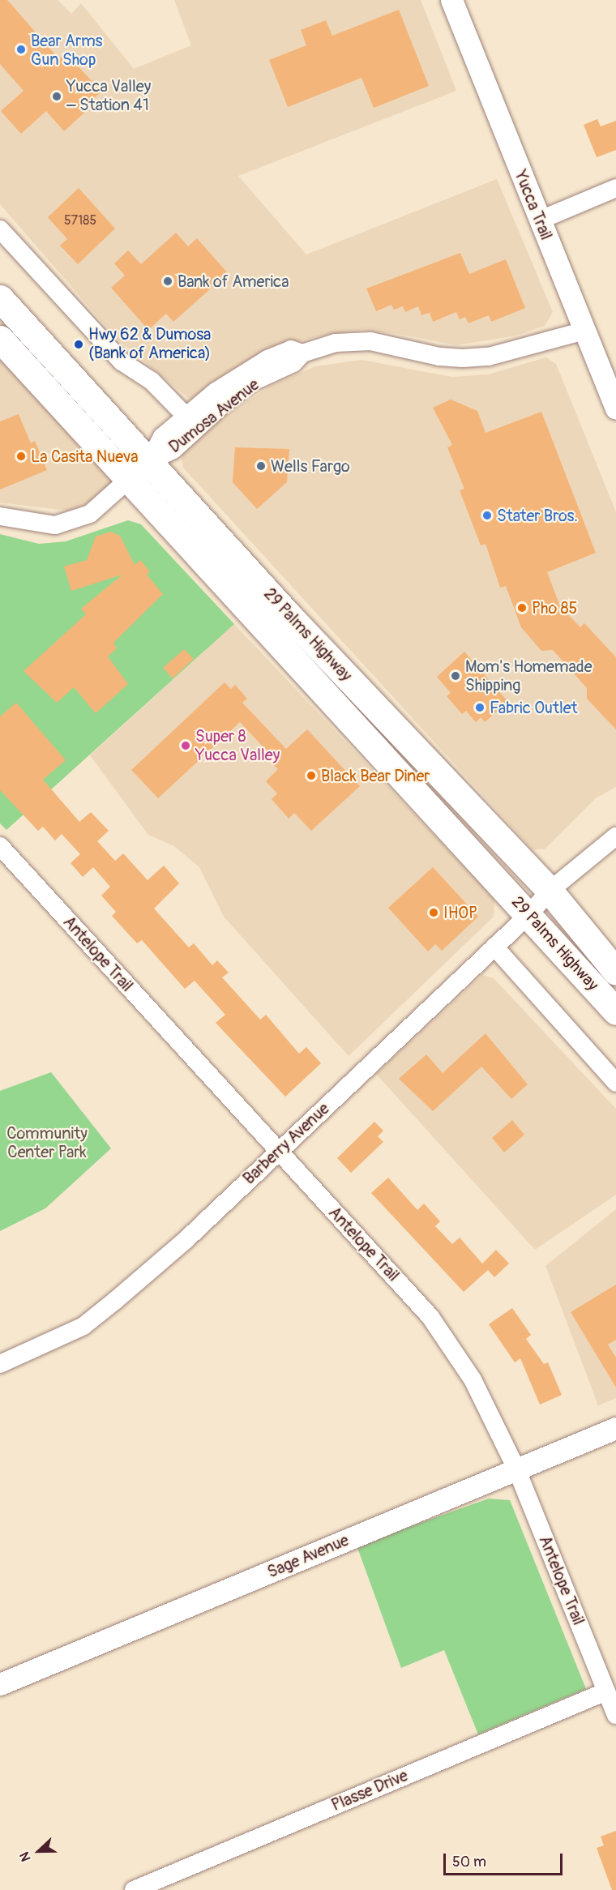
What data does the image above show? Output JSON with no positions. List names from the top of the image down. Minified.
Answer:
{"streets":{"main road":["29 Palms Highway"],"street":["Yucca Trail","Dumosa Avenue","Antelope Trail","Barberry Avenue","Sage Avenue","Plasse Drive"]},"crossings":[["Yucca Trail","Dumosa Avenue"],["Dumosa Avenue","29 Palms Highway"],["29 Palms Highway","Barberry Avenue"],["Antelope Trail","Barberry Avenue"],["Antelope Trail","Sage Avenue"],["Antelope Trail","Plasse Drive"]],"parks":["Community Center Park"],"places":["Bear Arms Gun Shop","Yucca Valley – Station 41","Bank of America","Hwy 62 & Dumosa (Bank of America)","La Casita Nueva","Wells Fargo","Stater Bros.","Pho 85","Mom's Homemade Shipping","Fabric Outlet","Super 8 Yucca Valley","Black Bear Diner","IHOP"],"house_numbers":["57185"],"scale_bar":"50 m","north":"left"}
